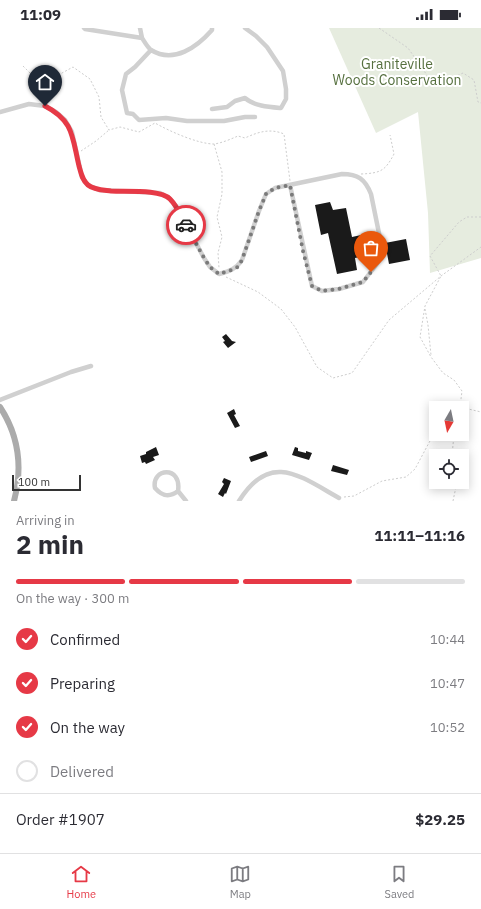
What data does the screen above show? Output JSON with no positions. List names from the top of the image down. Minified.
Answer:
{"parks":["Graniteville Woods Conservation"],"scale_bar":"100 m","north":"bottom","page":{"status":"11:09","scale":"100 m","heading":["2 min","Arriving in","11:11–11:16"],"panel":["Order #1907","$29.25"],"bar":"On the way · 300 m","list":[["Confirmed","10:44"],["Preparing","10:47"],["On the way","10:52"],"Delivered"],"tabs":["Home","Map","Saved"]}}
